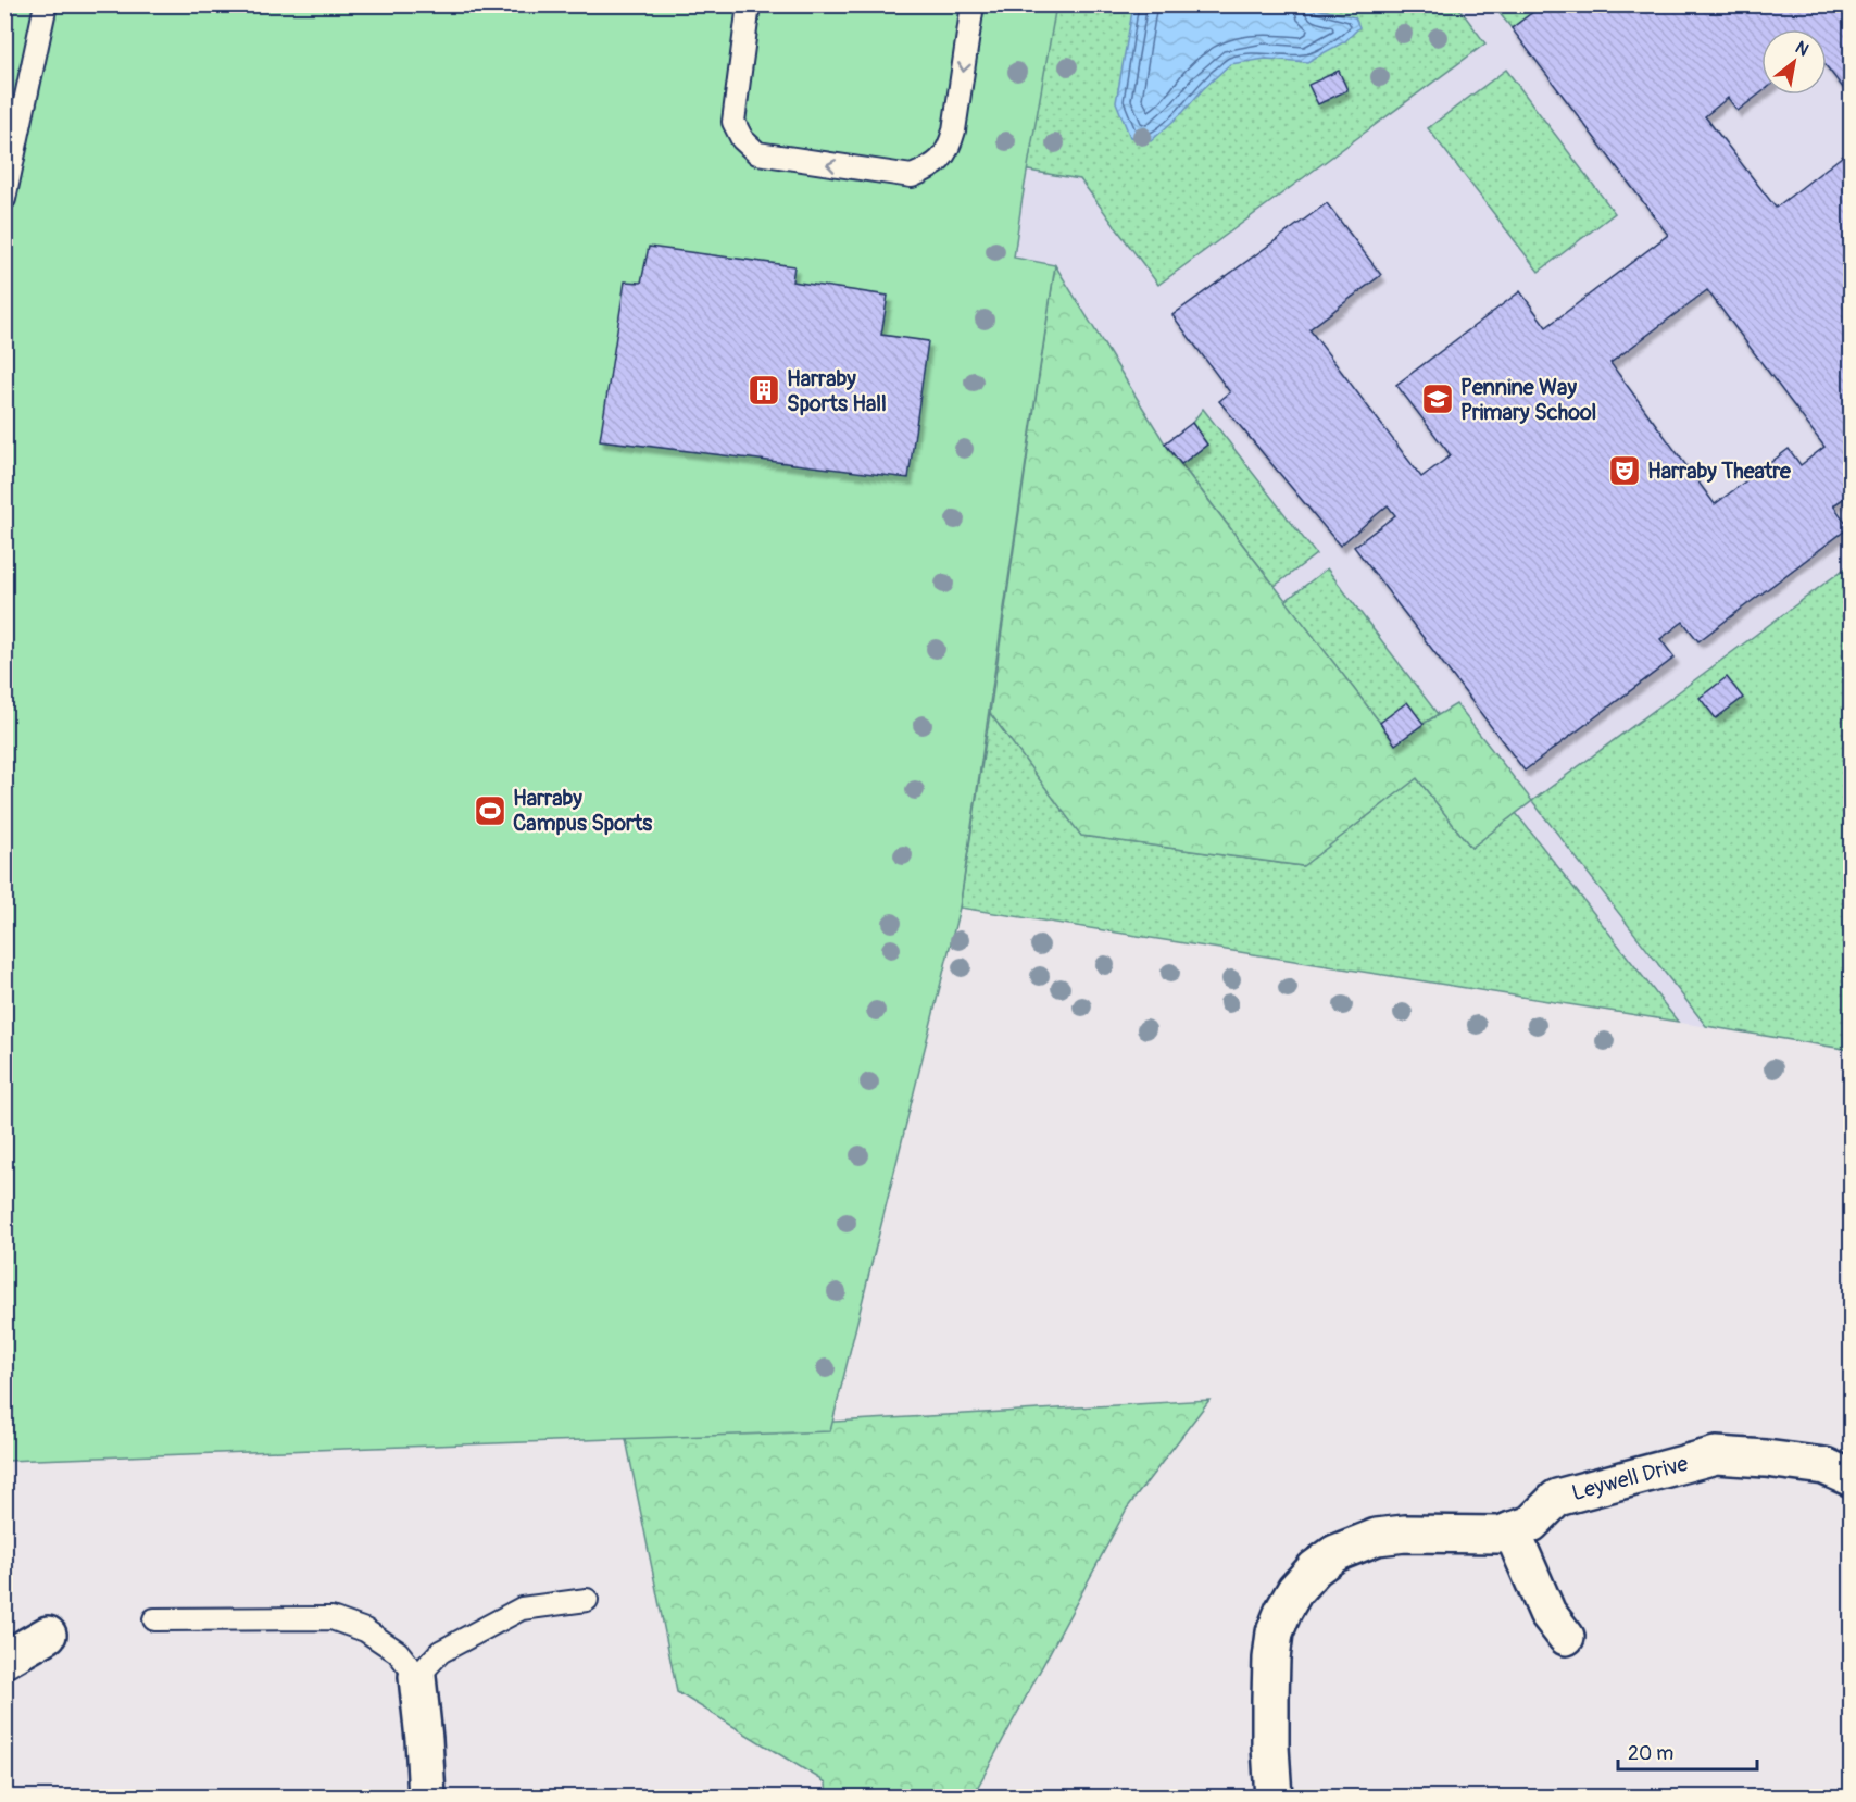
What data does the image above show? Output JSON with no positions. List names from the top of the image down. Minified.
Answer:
{"streets":{"street":["Leywell Drive"]},"places":{"building":["Harraby Sports Hall"],"school or university":["Pennine Way Primary School"],"theatre":["Harraby Theatre"],"sports":["Harraby Campus Sports"]},"scale_bar":"20 m","north":"top right"}
